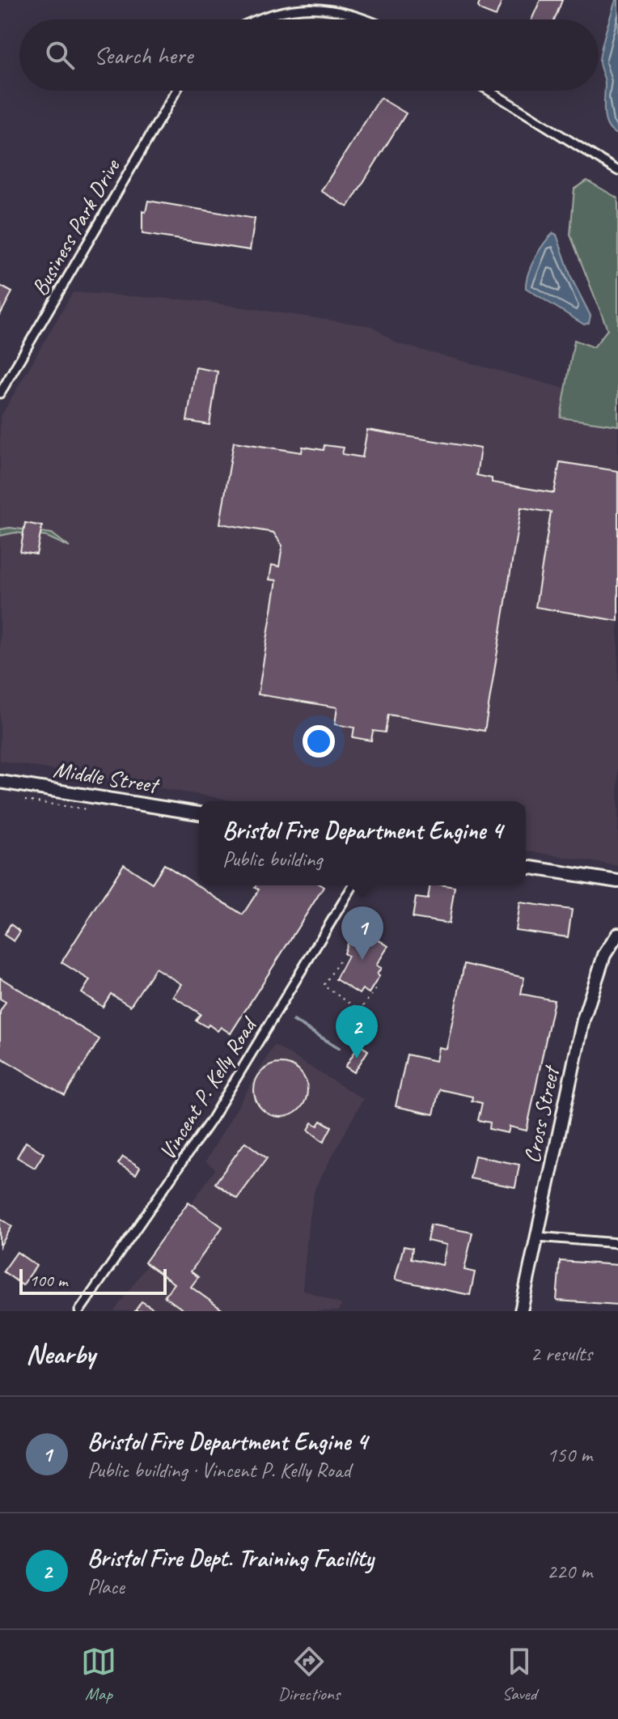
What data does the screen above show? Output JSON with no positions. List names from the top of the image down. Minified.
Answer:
{"streets":{"street":["Business Park Drive","Middle Street","Vincent P. Kelly Road","Cross Street"]},"scale_bar":"100 m","page":{"search":"Search here","popup":["Bristol Fire Department Engine 4","Public building"],"pins":["1","2"],"scale":"100 m","heading":["Nearby","2 results"],"list":[{"mark":"1","name":"Bristol Fire Department Engine 4","note":"Public building · Vincent P. Kelly Road","value":"150 m"},{"mark":"2","name":"Bristol Fire Dept. Training Facility","note":"Place","value":"220 m"}],"nav":["Map","Directions","Saved"]}}
